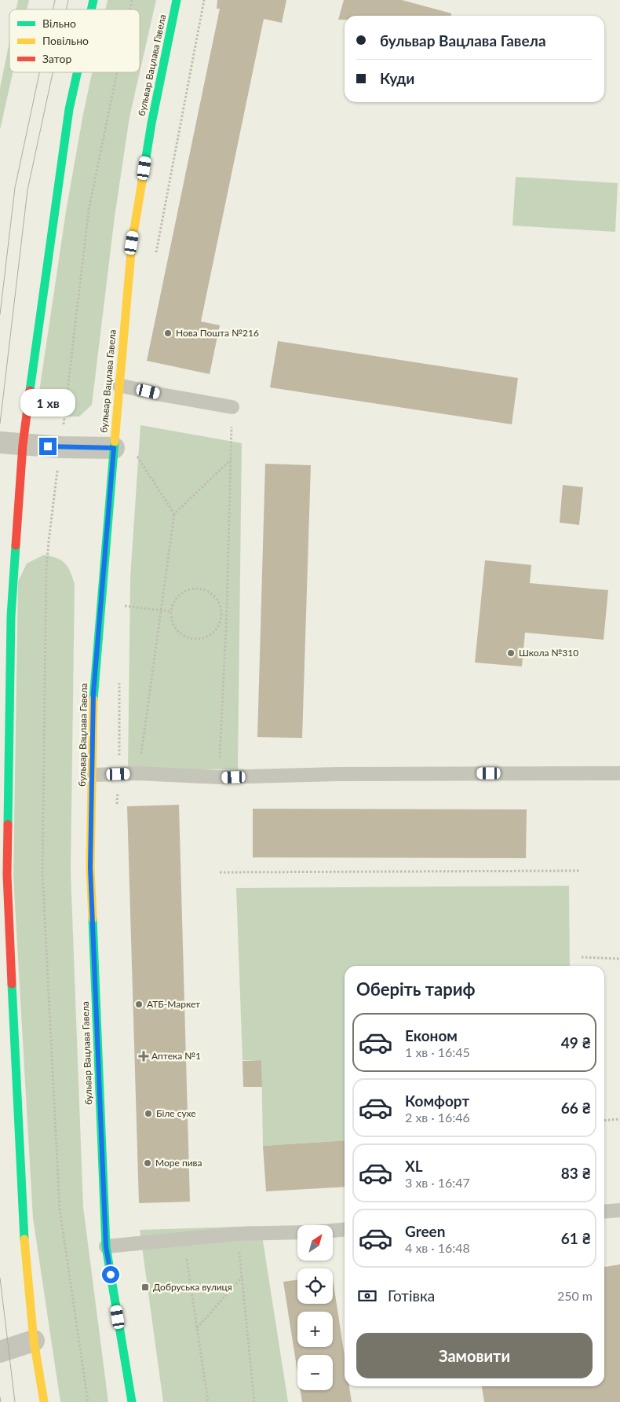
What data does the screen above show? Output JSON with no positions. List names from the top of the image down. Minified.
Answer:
{"streets":{"main road":["бульвар Вацлава Гавела"]},"places":{"other":["Нова Пошта №216","Школа №310","АТБ-Маркет","Біле сухе","Море пива"],"health":["Аптека №1"],"transit":["Добруська вулиця"]},"legend":["Вільно","Повільно","Затор"],"north":"top right","page":{"banner":["бульвар Вацлава Гавела","Куди"],"bubble":"1 хв","heading":"Оберіть тариф","list":[{"name":"Економ","note":"1 хв · 16:45","value":"49 ₴"},{"name":"Комфорт","note":"2 хв · 16:46","value":"66 ₴"},{"name":"XL","note":"3 хв · 16:47","value":"83 ₴"},{"name":"Green","note":"4 хв · 16:48","value":"61 ₴"}],"map_buttons":["+","−"],"pay":["Готівка","250 m"],"buttons":"Замовити"}}
